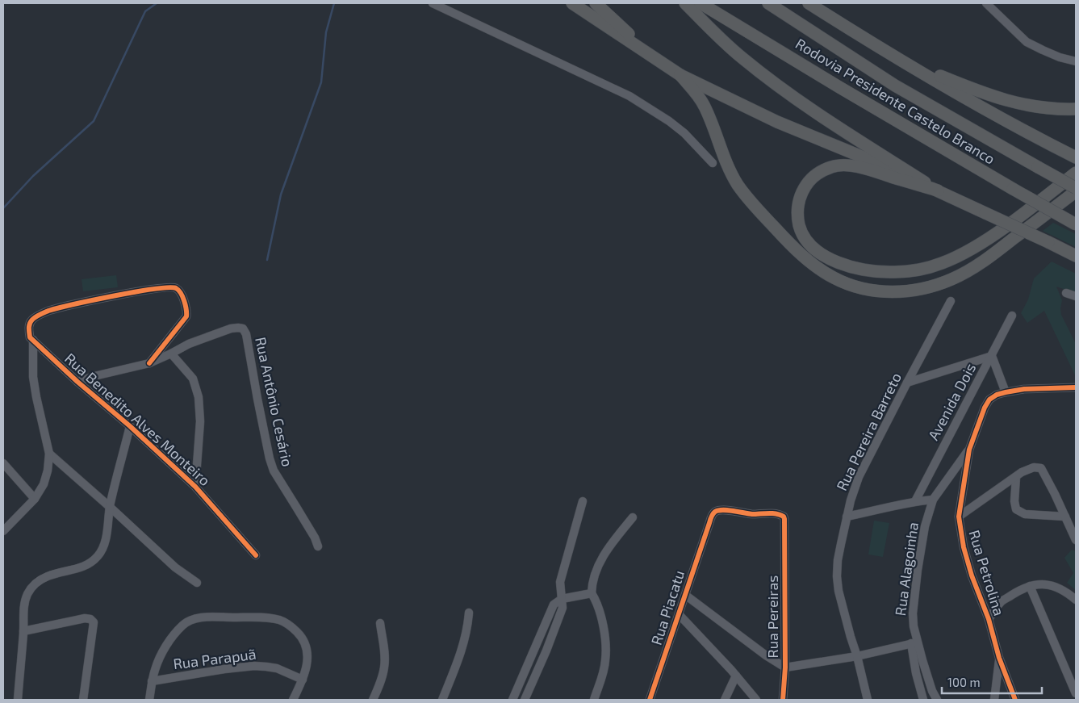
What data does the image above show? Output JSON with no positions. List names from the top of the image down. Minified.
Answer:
{"streets":{"highway":["Rodovia Presidente Castelo Branco"],"street":["Rua Antônio Cesário","Avenida Dois","Rua Benedito Alves Monteiro","Rua Pereira Barreto","Rua Alagoinha","Rua Petrolina","Rua Piacatu","Rua Pereiras","Rua Parapuã"]},"crossings":[["Rua Alagoinha","Rua Petrolina"],["Rua Piacatu","Rua Pereiras"]],"scale_bar":"100 m"}
